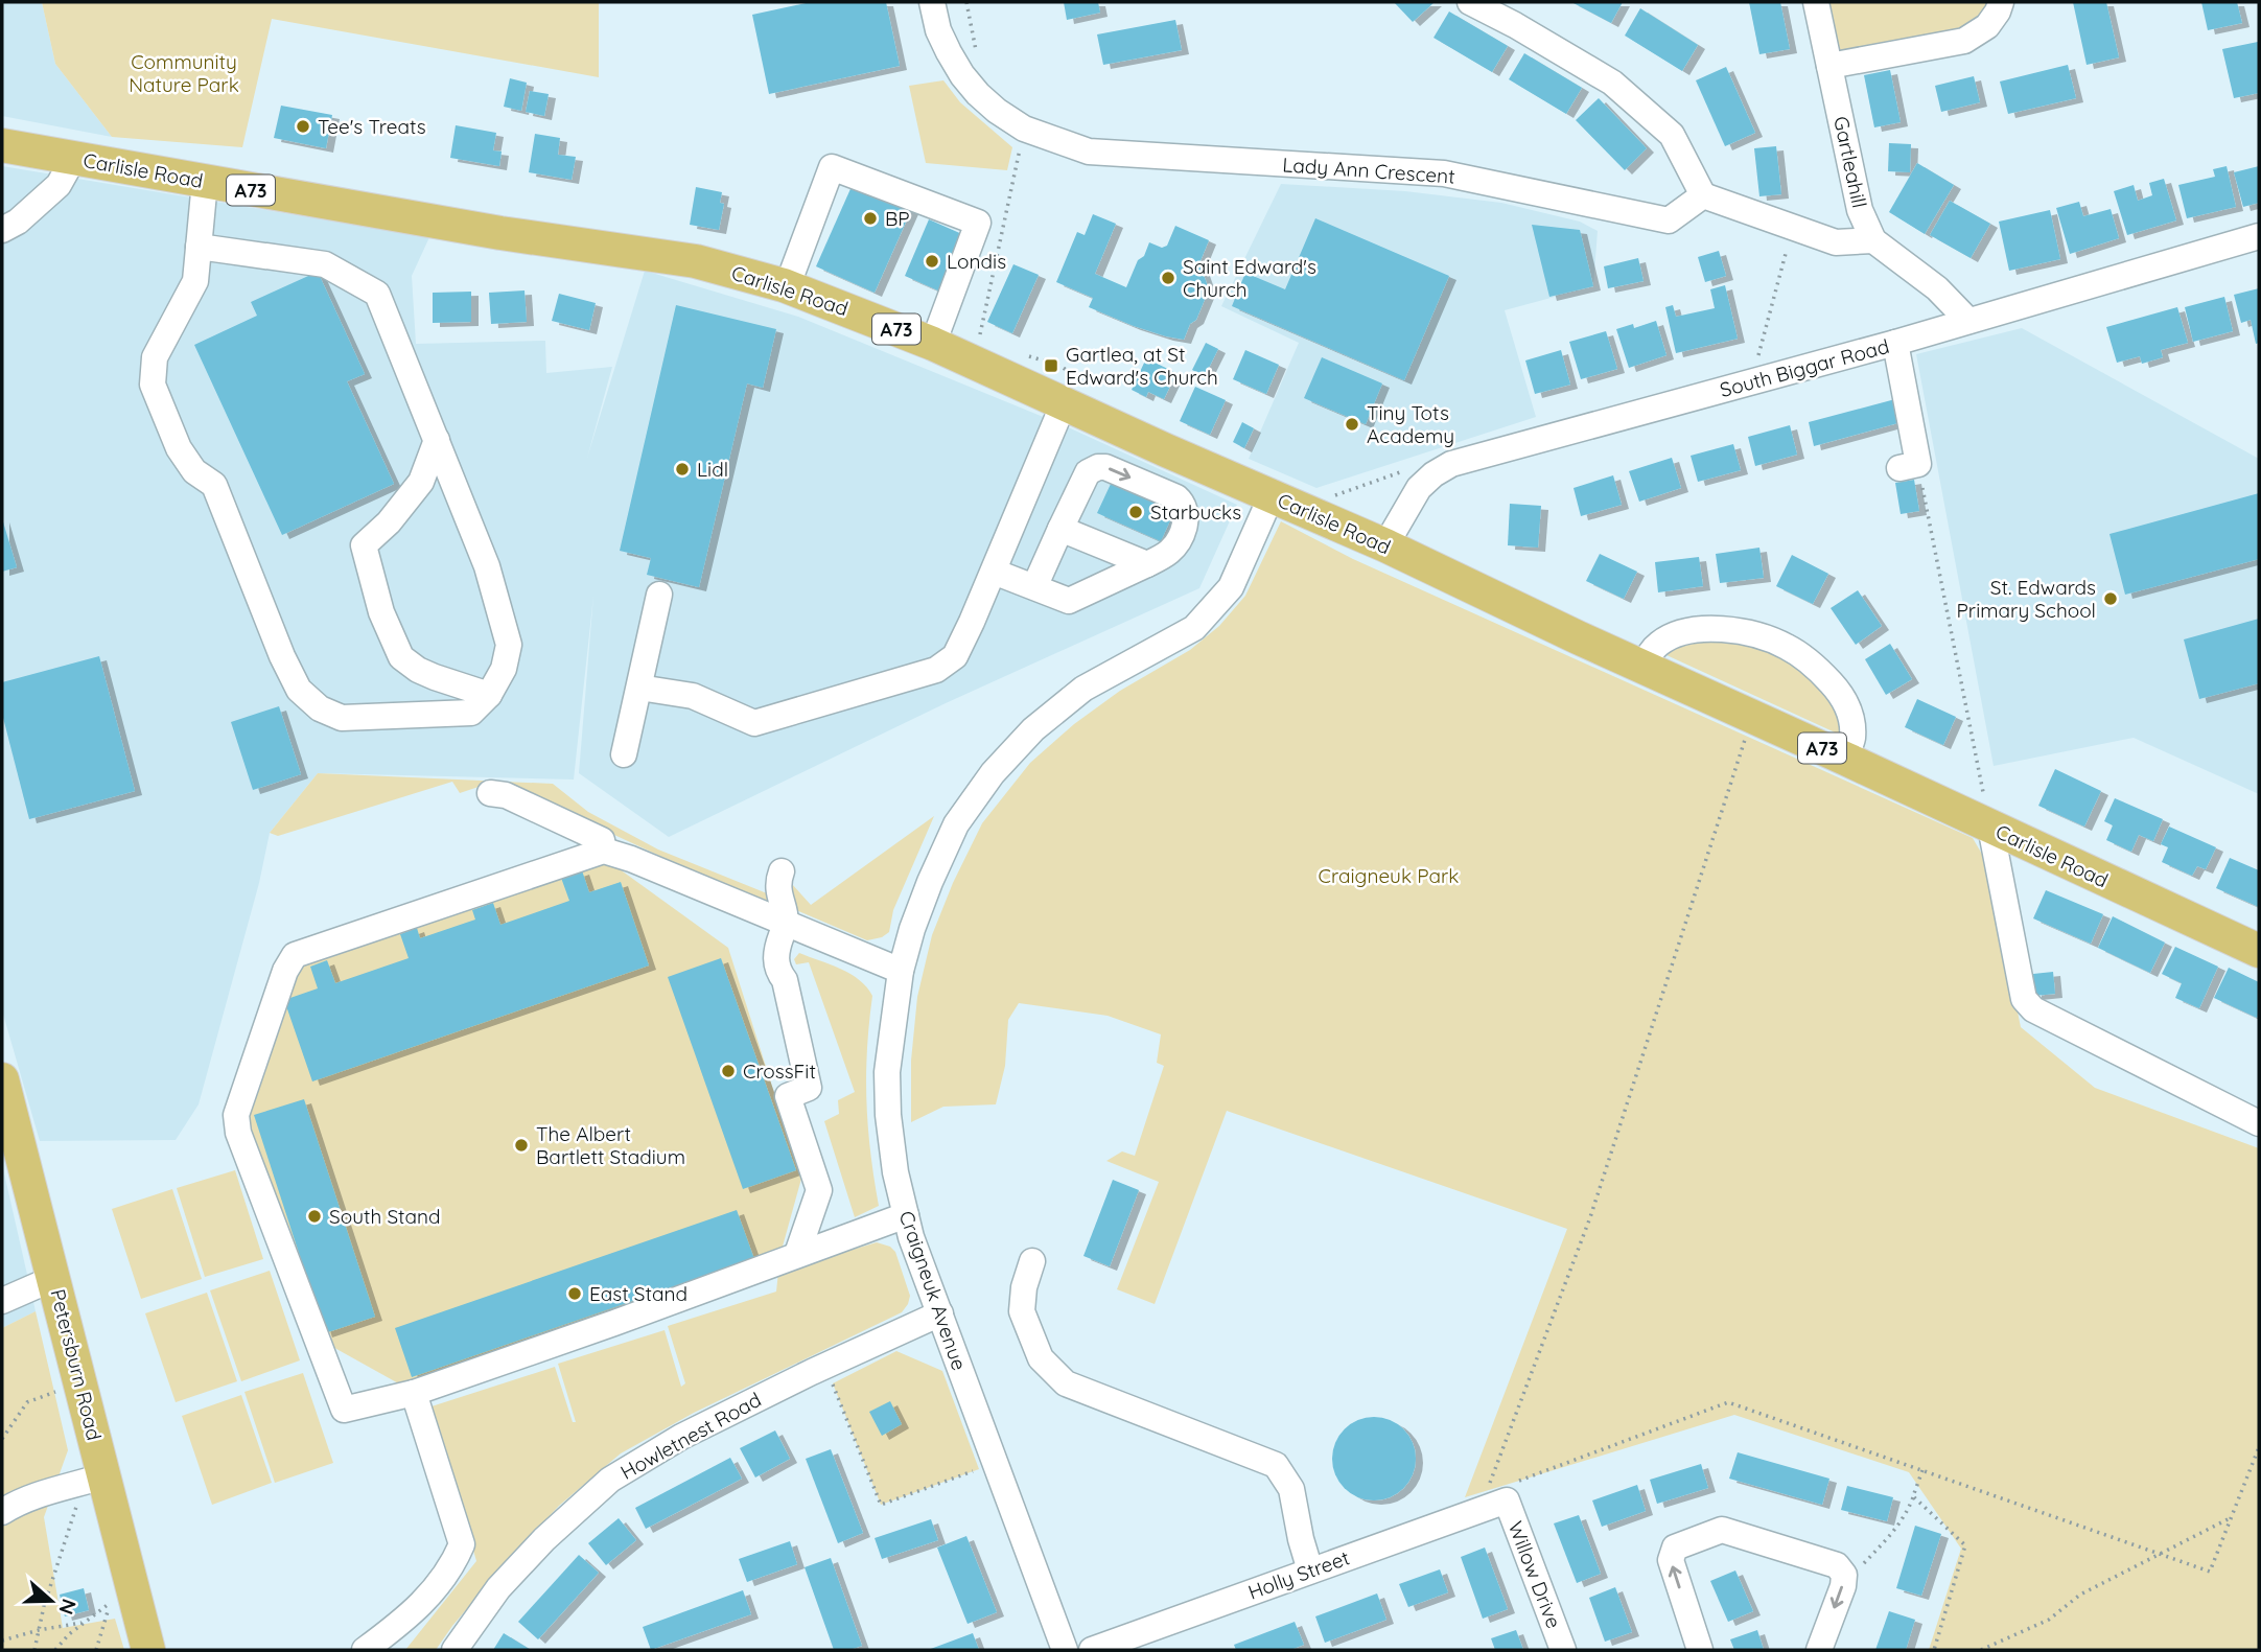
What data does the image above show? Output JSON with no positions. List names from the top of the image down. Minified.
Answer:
{"streets":{"main road":["Carlisle Road","A73","Petersburn Road"],"street":["Gartleahill","Lady Ann Crescent","South Biggar Road","Craigneuk Avenue","Howletnest Road","Holly Street","Willow Drive"]},"crossings":[["Gartleahill","South Biggar Road"],["Carlisle Road","South Biggar Road"],["Carlisle Road","Craigneuk Avenue"],["Craigneuk Avenue","Howletnest Road"],["Holly Street","Willow Drive"]],"parks":["Community Nature Park","Craigneuk Park"],"places":{"other":["Tee's Treats","BP","Londis","Saint Edward's Church","Tiny Tots Academy","Lidl","Starbucks","St. Edwards Primary School","CrossFit","The Albert Bartlett Stadium","South Stand","East Stand"],"transit":["Gartlea, at St Edward's Church"]},"north":"right"}
